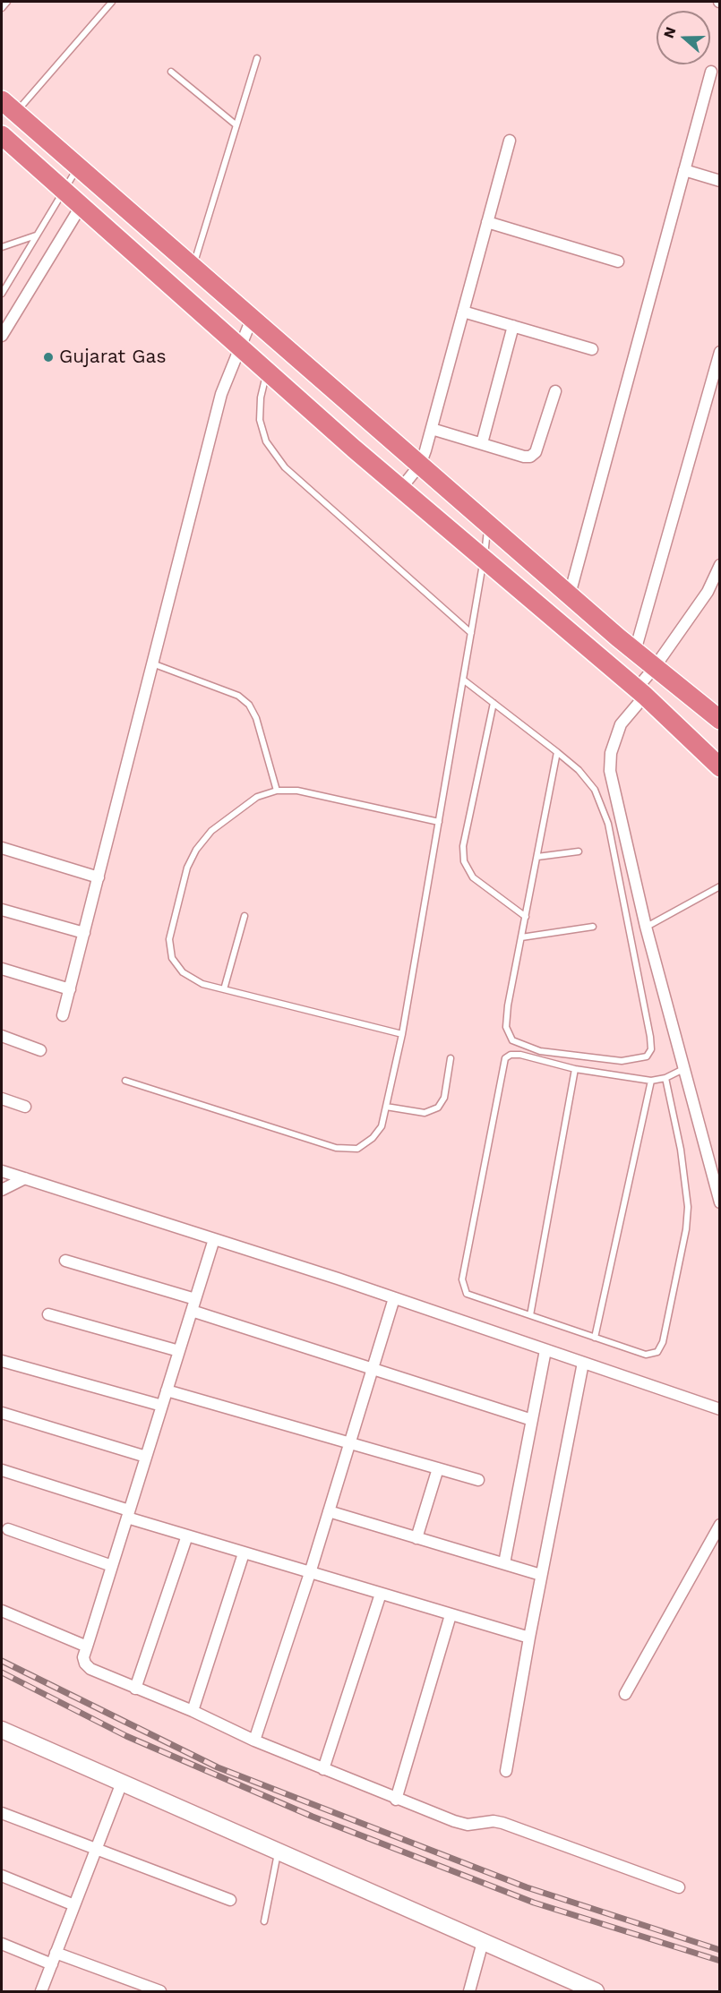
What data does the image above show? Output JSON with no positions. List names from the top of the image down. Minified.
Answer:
{"places":["Gujarat Gas"],"north":"left"}
